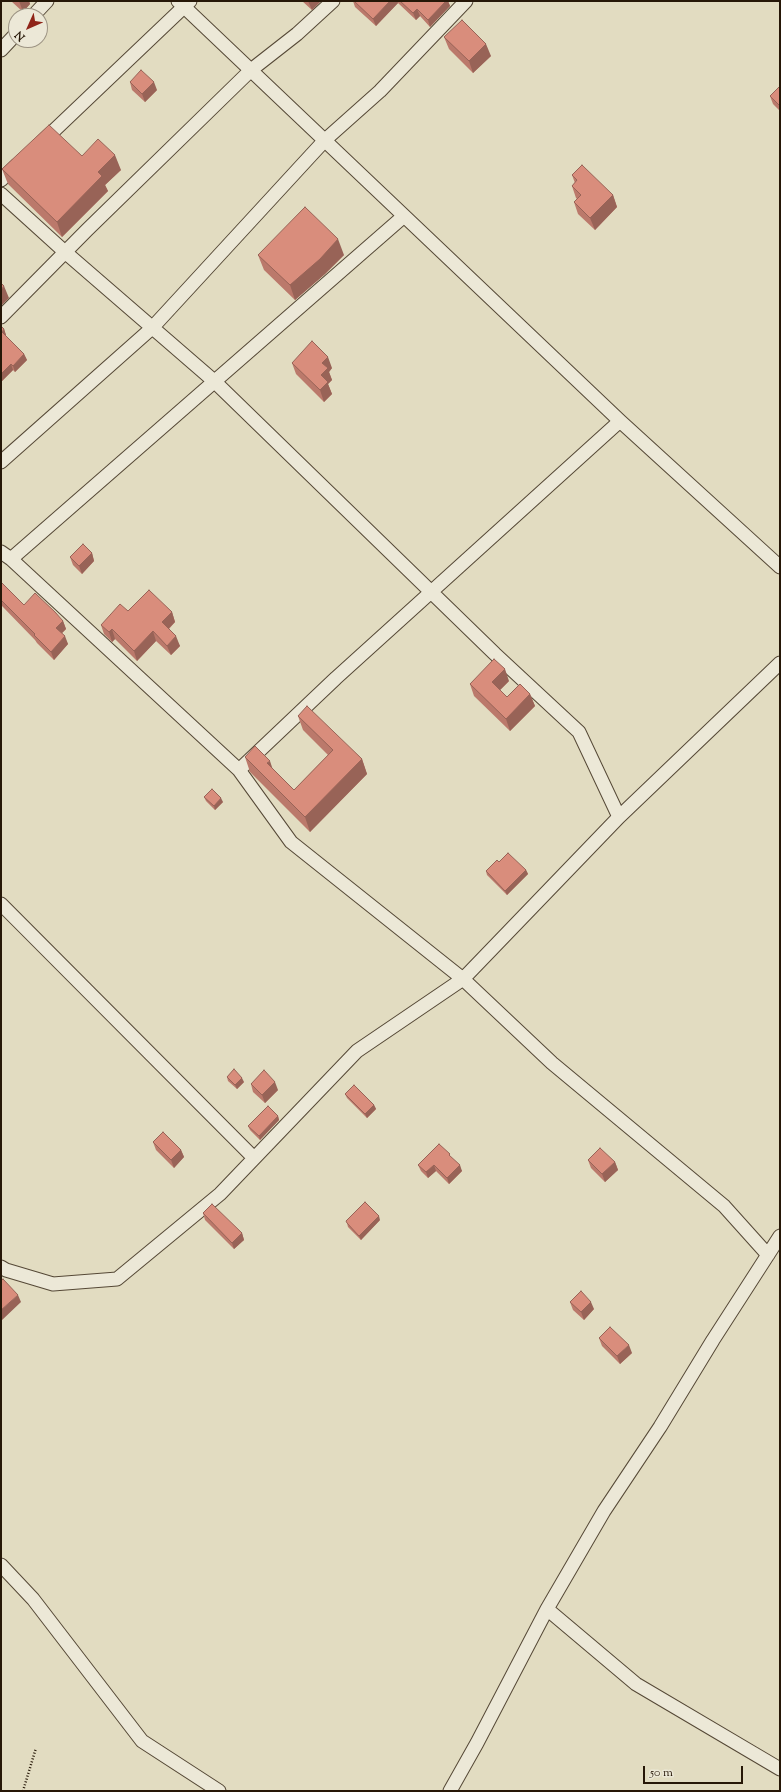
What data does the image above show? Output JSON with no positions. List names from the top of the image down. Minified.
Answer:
{"scale_bar":"50 m","north":"bottom left"}
